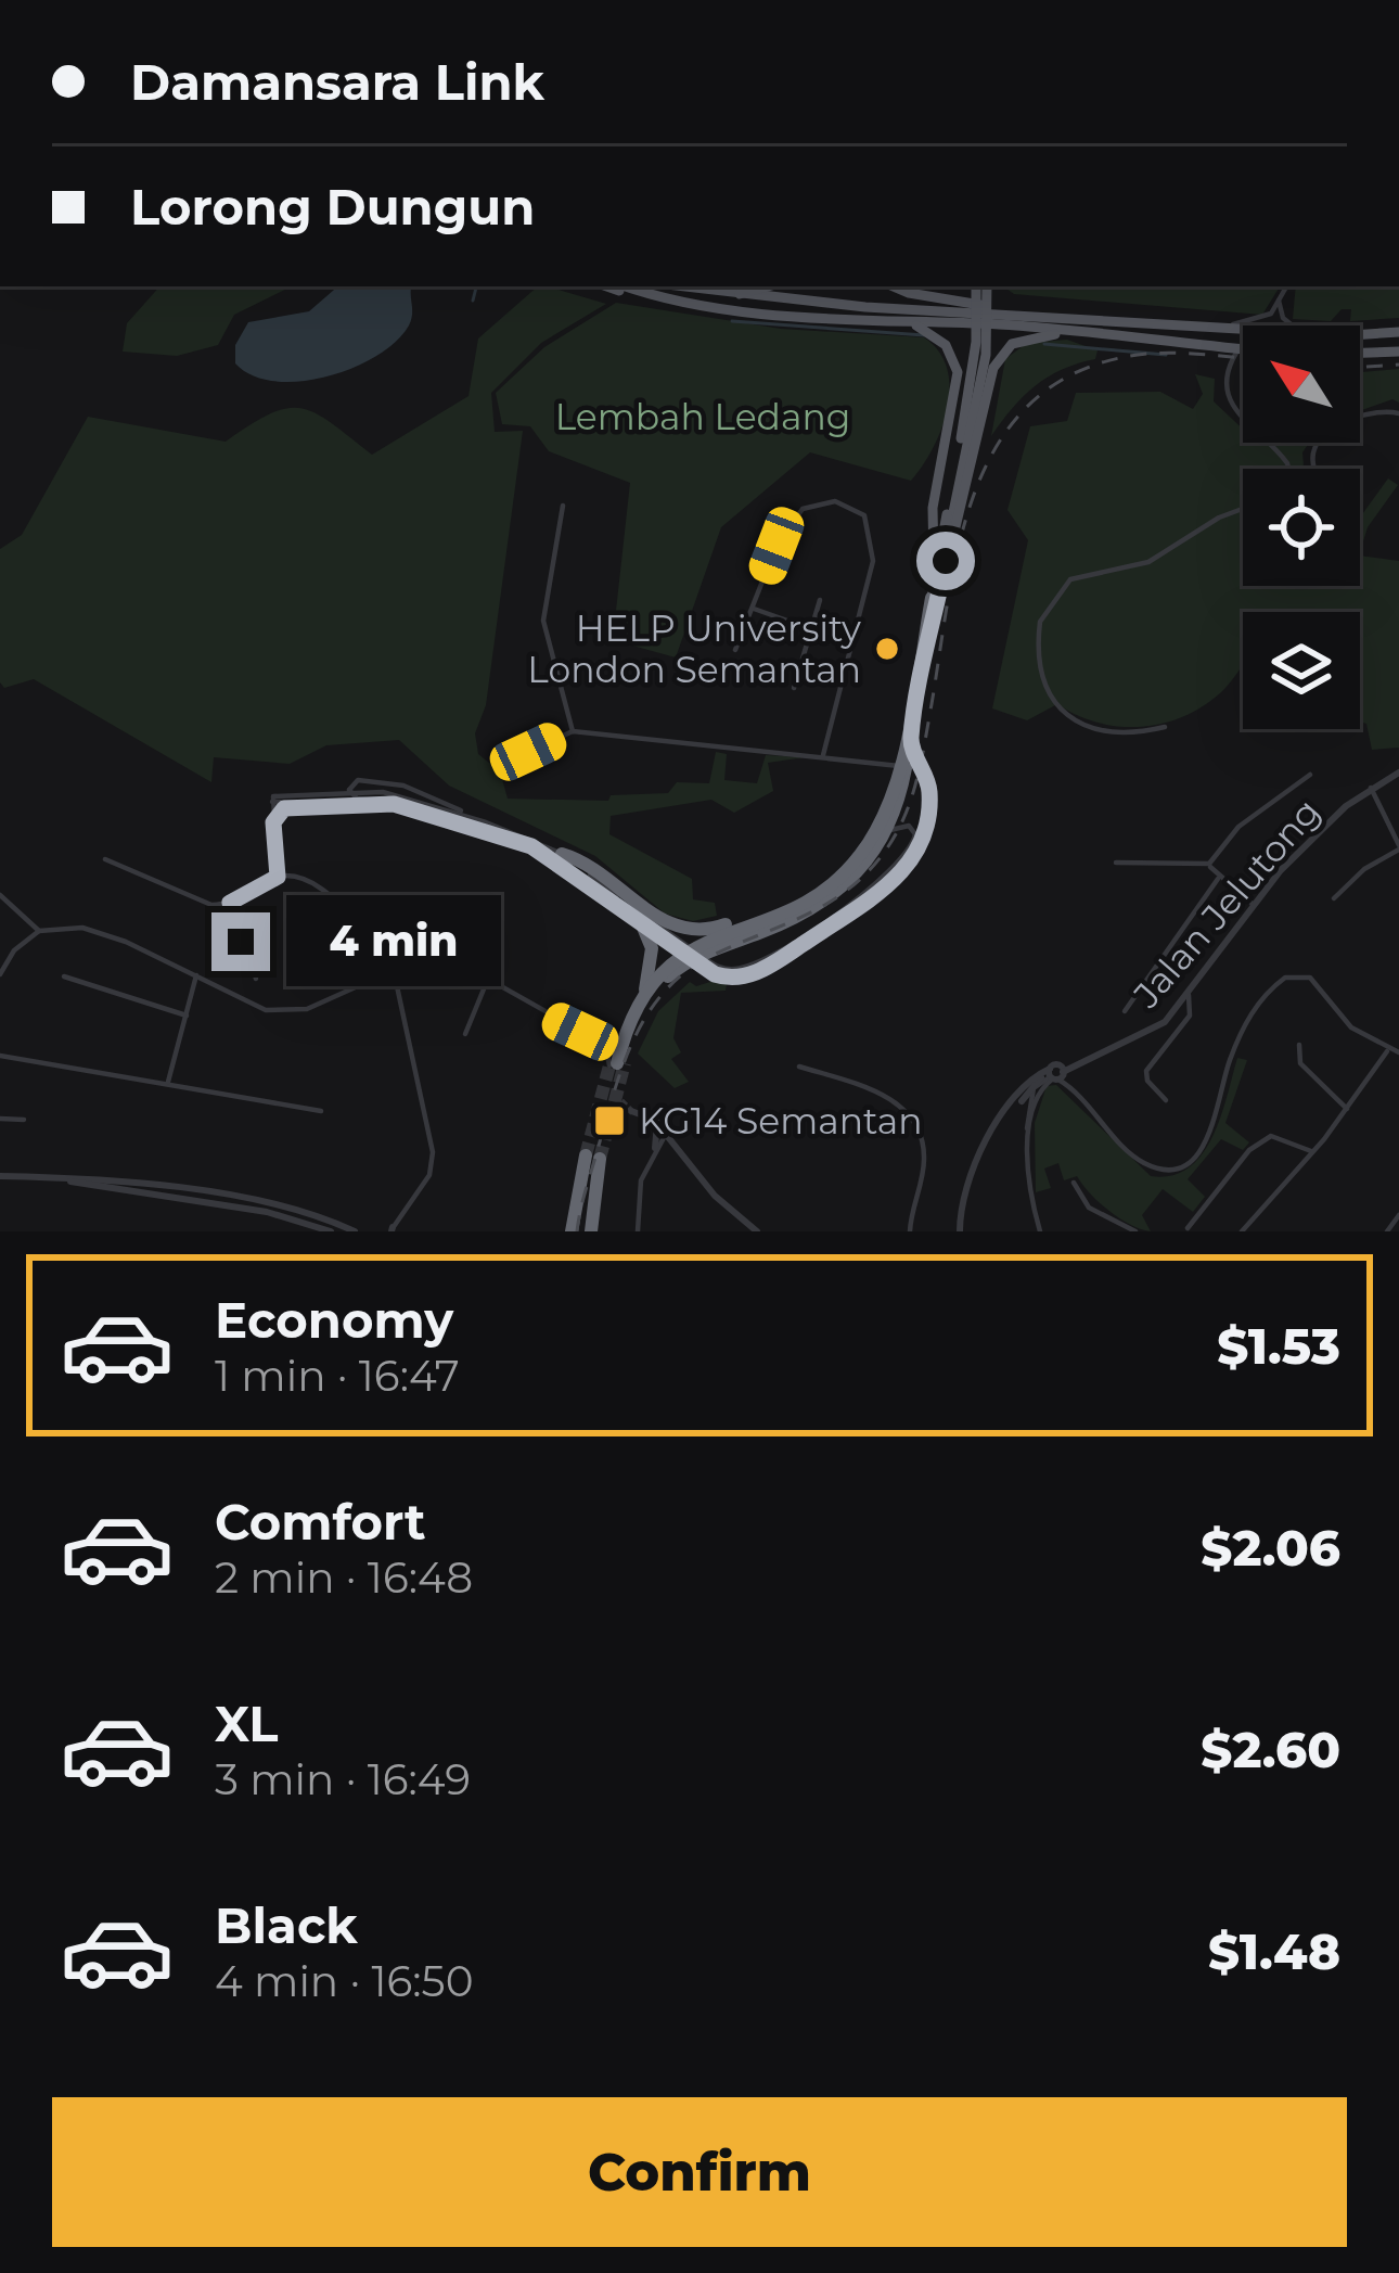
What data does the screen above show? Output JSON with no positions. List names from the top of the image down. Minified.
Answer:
{"streets":{"street":["Jalan Jelutong"]},"parks":["Lembah Ledang"],"places":{"other":["HELP University London Semantan"],"transit":["KG14 Semantan"]},"north":"top left","page":{"banner":["Damansara Link","Lorong Dungun"],"bubble":"4 min","list":[{"name":"Economy","note":"1 min · 16:47","value":"$1.53"},{"name":"Comfort","note":"2 min · 16:48","value":"$2.06"},{"name":"XL","note":"3 min · 16:49","value":"$2.60"},{"name":"Black","note":"4 min · 16:50","value":"$1.48"}],"buttons":"Confirm"}}
